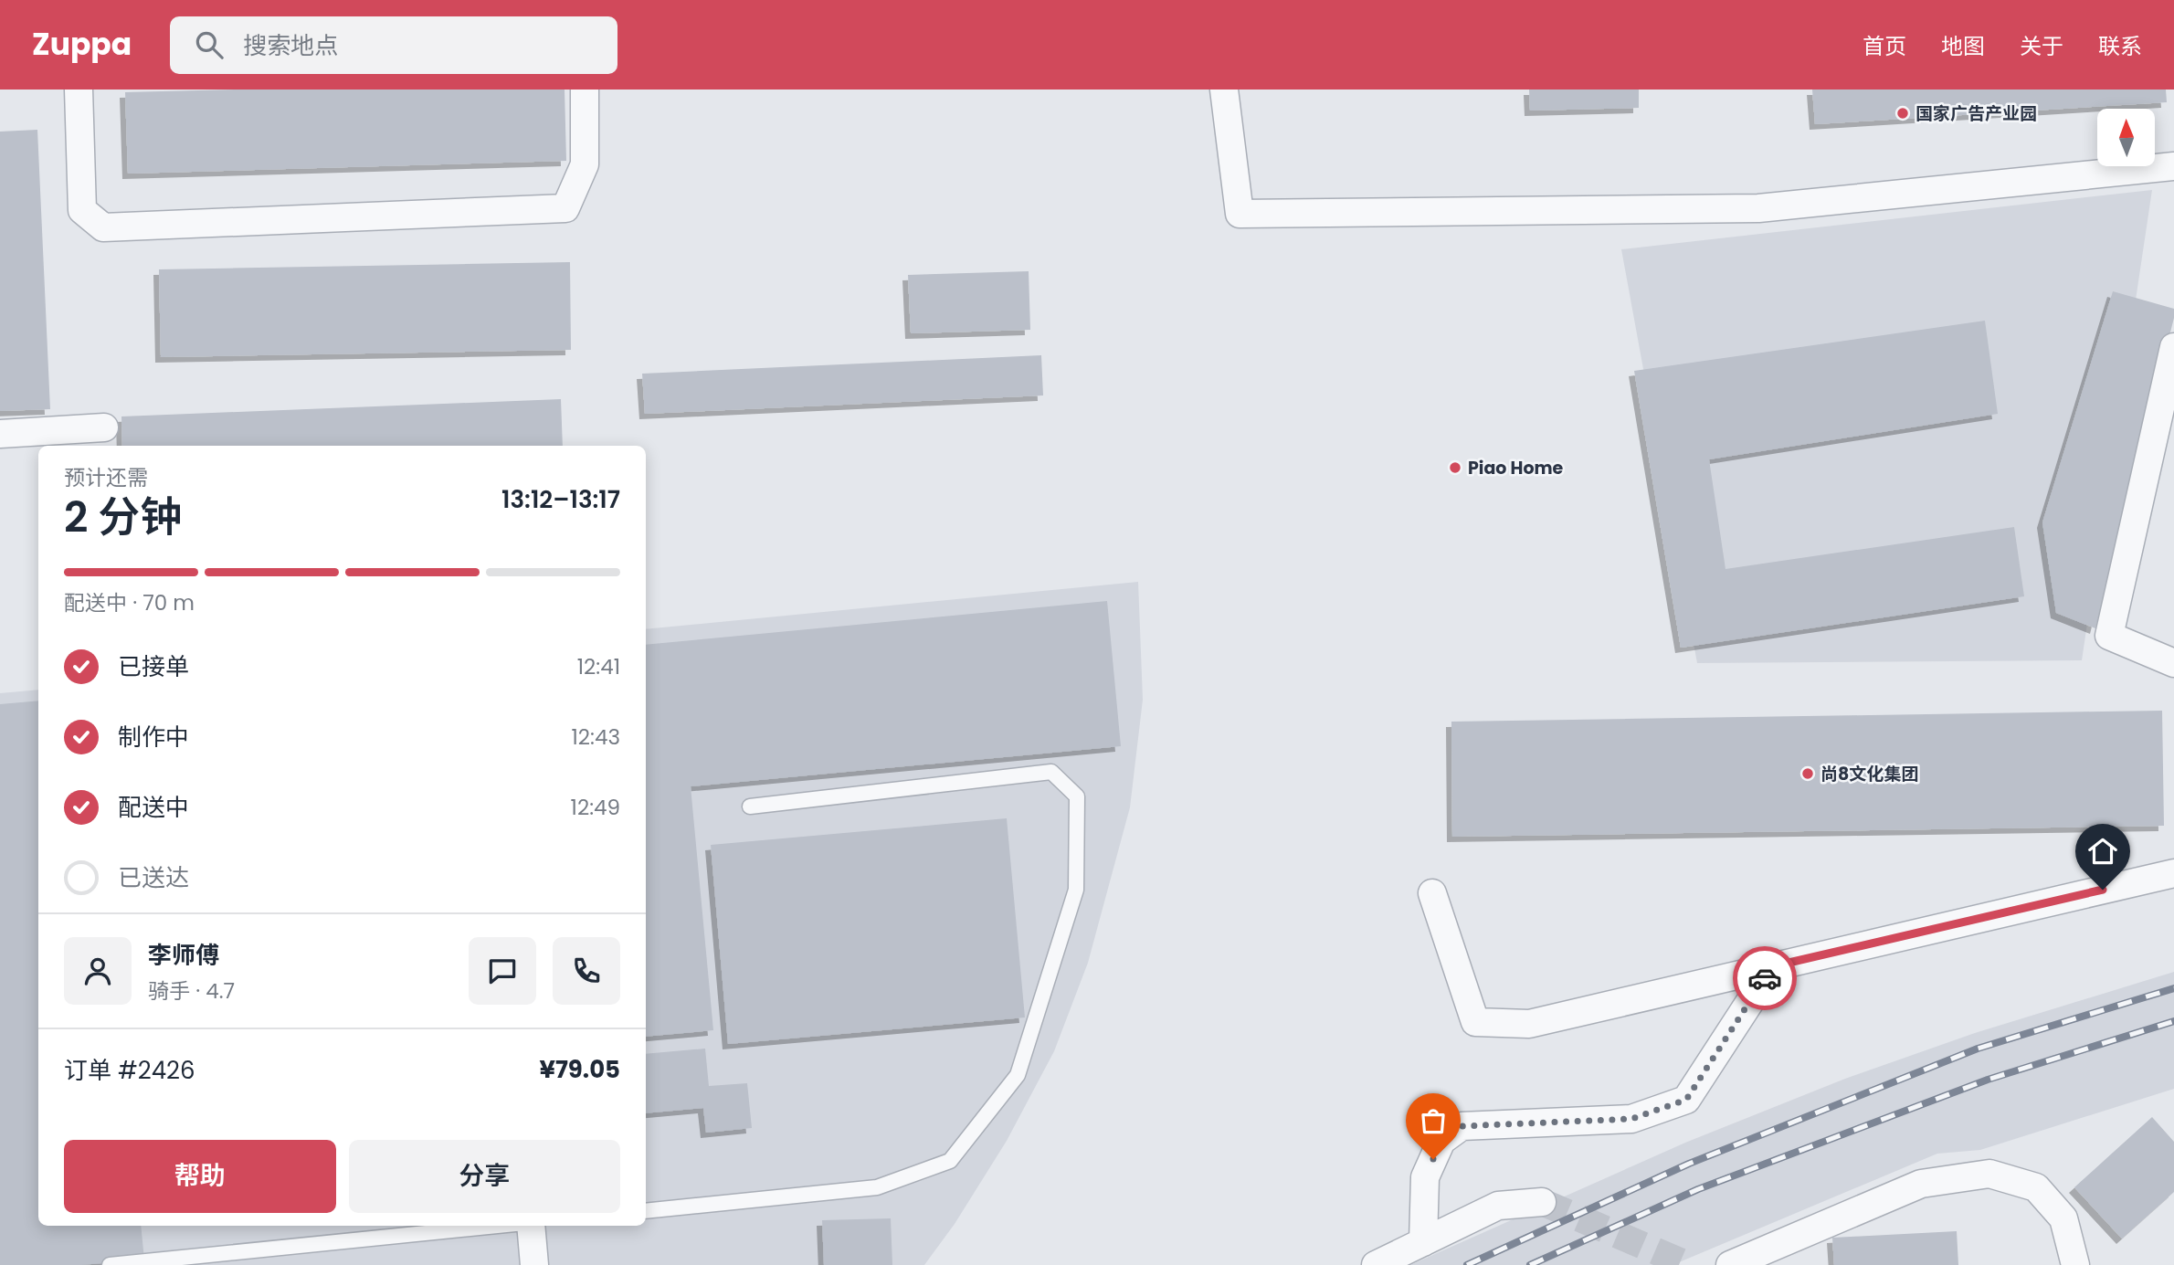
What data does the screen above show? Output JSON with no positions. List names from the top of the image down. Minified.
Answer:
{"places":["国家广告产业园","Piao Home","尚8文化集团"],"north":"top","page":{"header":"Zuppa","search":"搜索地点","nav":["首页","地图","关于","联系"],"heading":["2 分钟","预计还需","13:12–13:17"],"panel":["李师傅","骑手 · 4.7","订单 #2426","¥79.05"],"bar":"配送中 · 70 m","list":[["已接单","12:41"],["制作中","12:43"],["配送中","12:49"],"已送达"],"buttons":["帮助","分享"]}}
